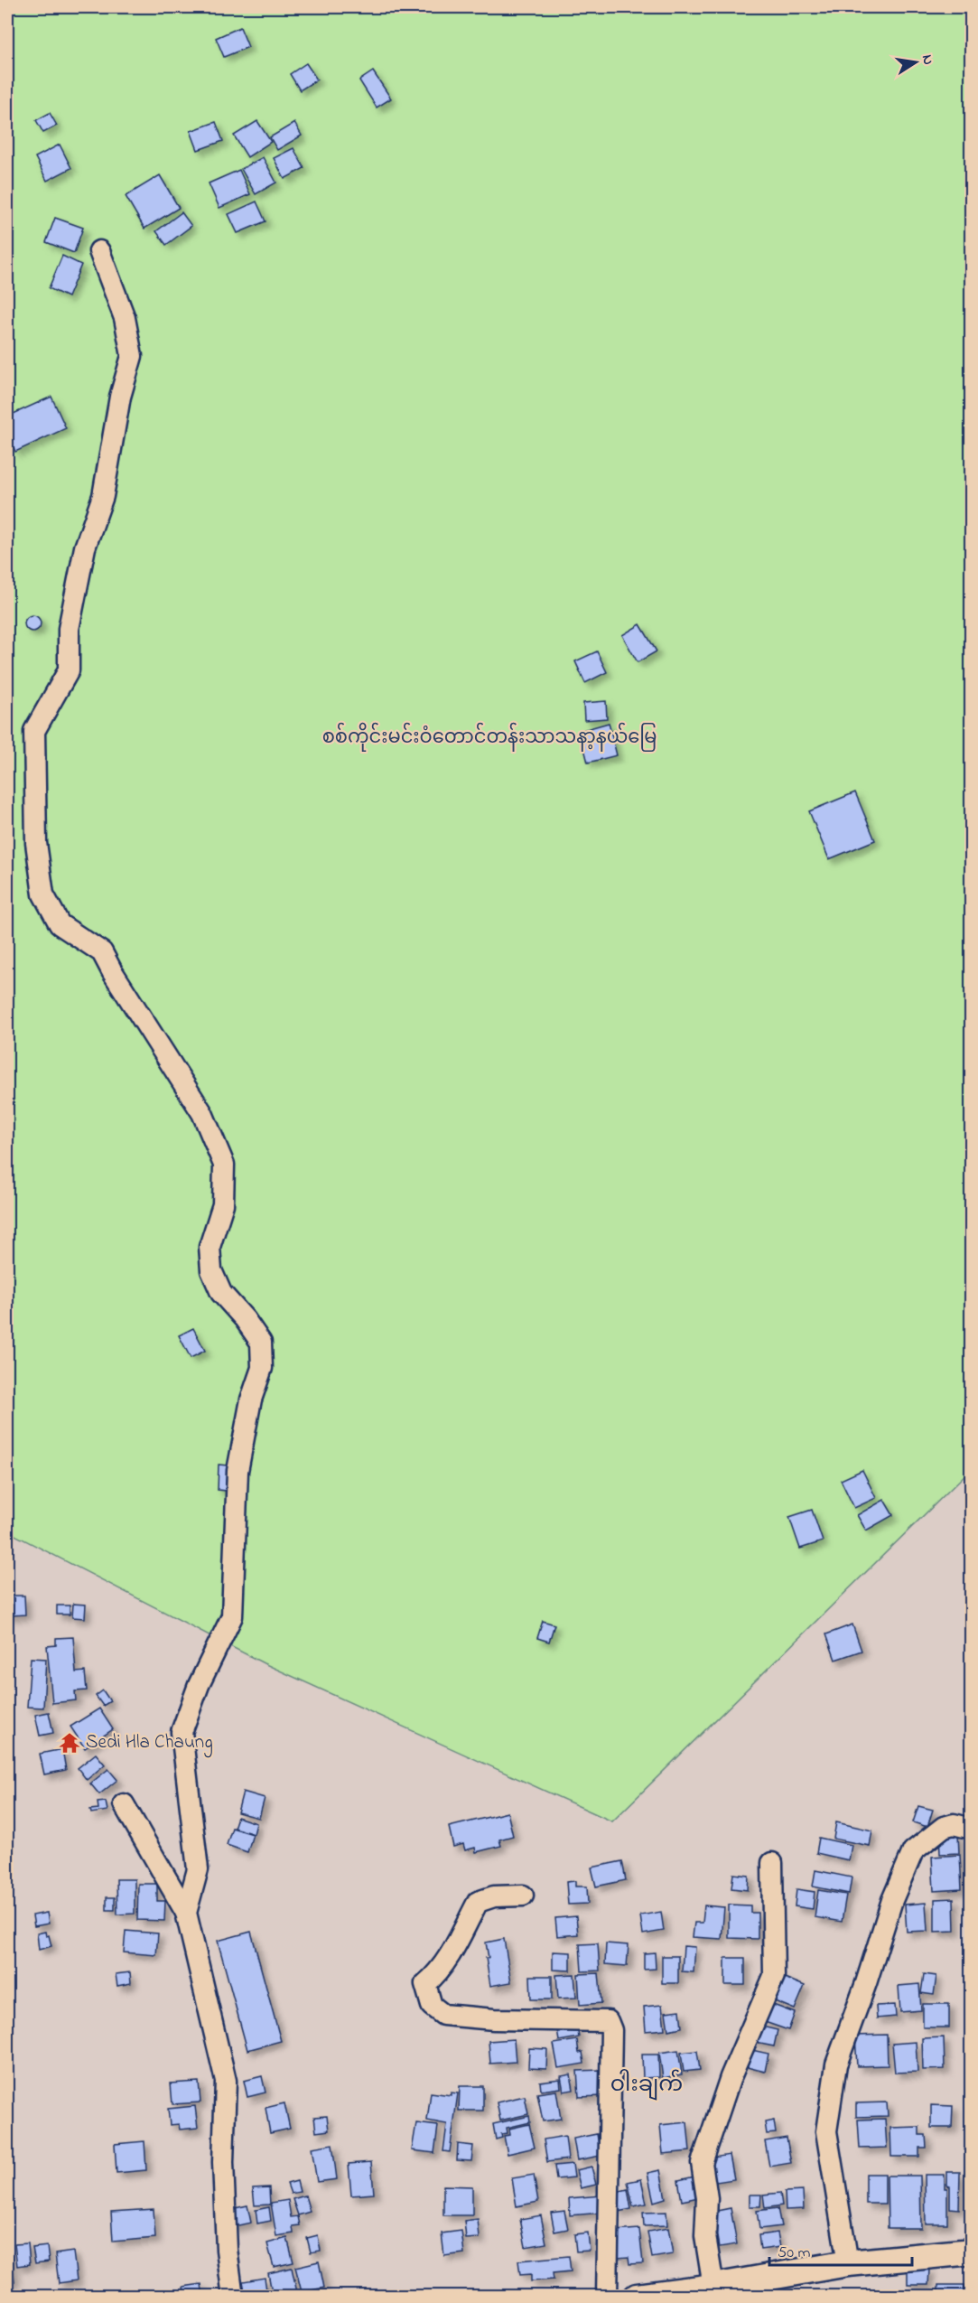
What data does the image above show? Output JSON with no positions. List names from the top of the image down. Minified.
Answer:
{"districts":["ဝါးချက်"],"parks":["စစ်ကိုင်းမင်းဝံတောင်တန်းသာသနာ့နယ်မြေ"],"places":{"temple":["Sedi Hla Chaung"]},"scale_bar":"50 m","north":"right"}
